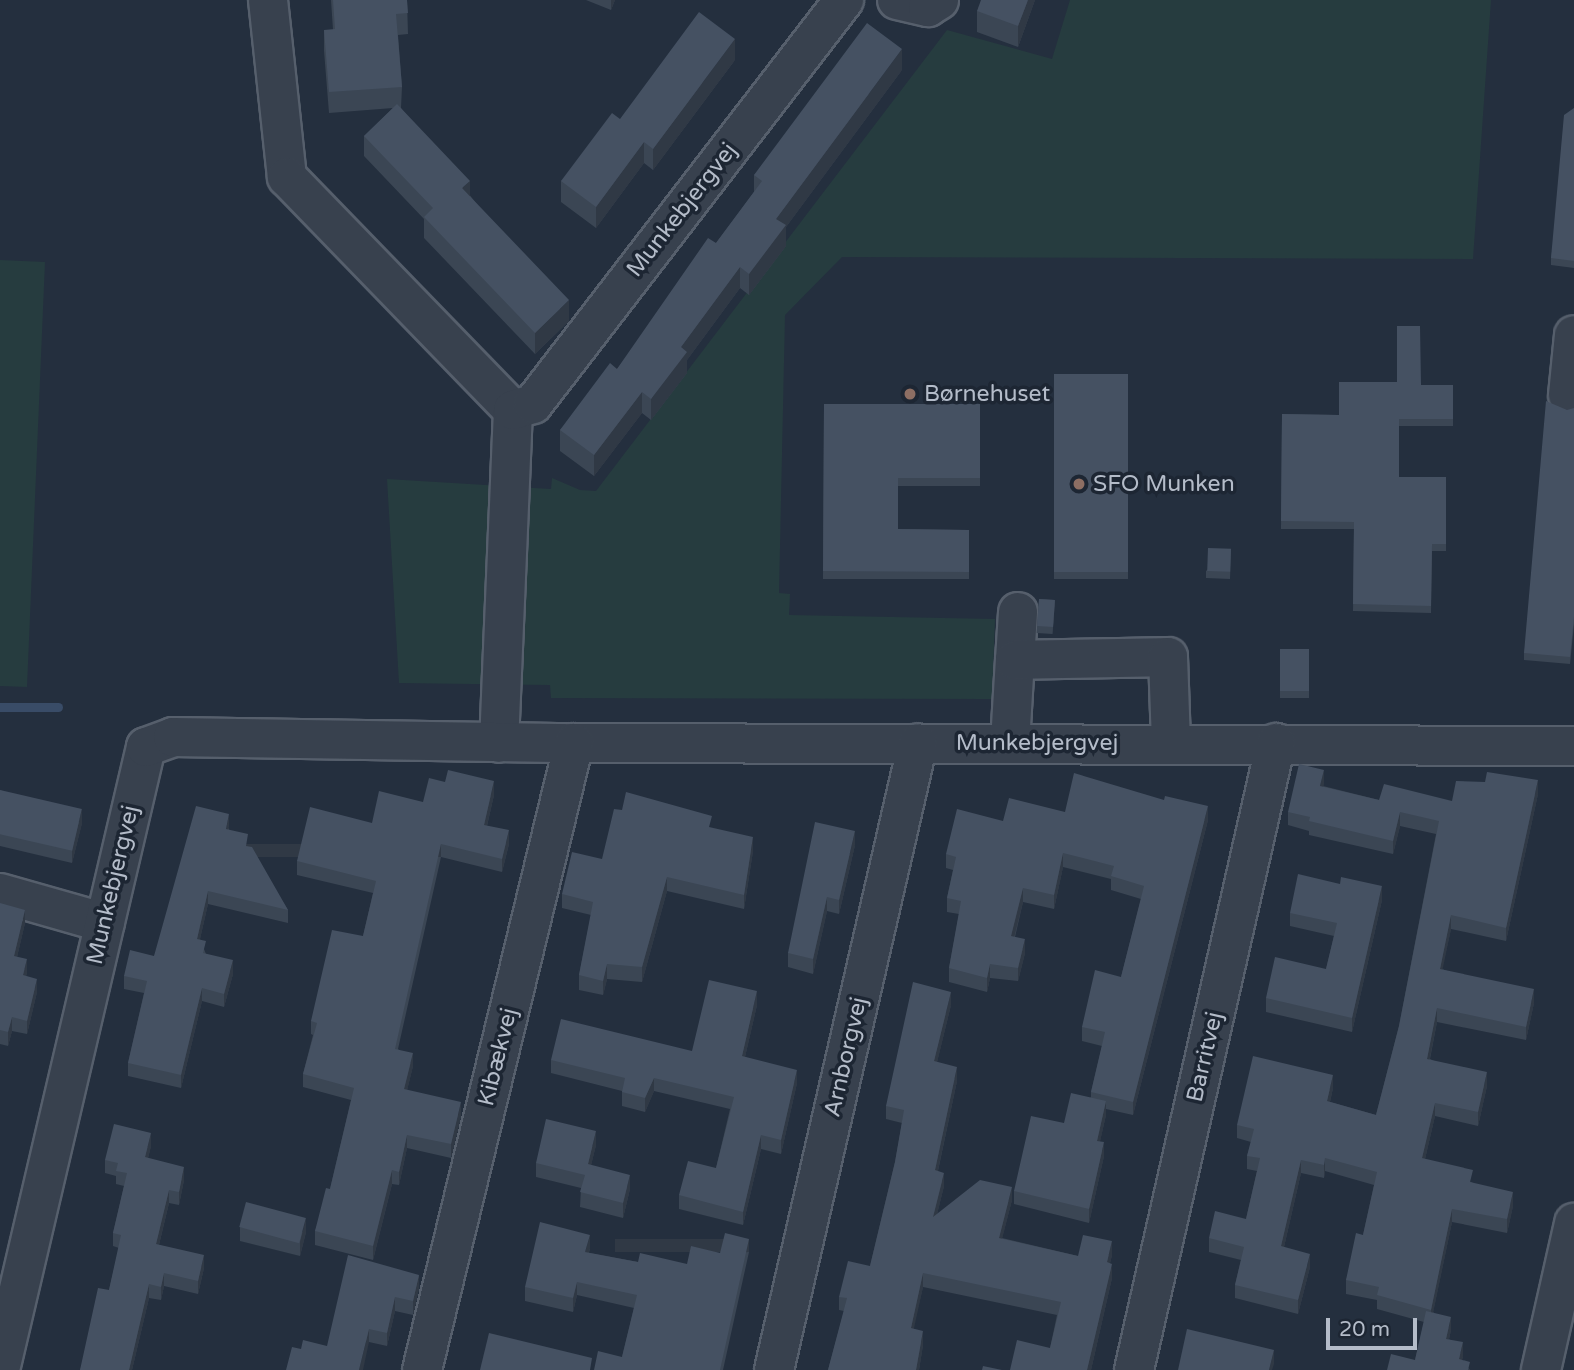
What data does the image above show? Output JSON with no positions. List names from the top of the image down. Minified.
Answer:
{"streets":{"street":["Munkebjergvej","Kibækvej","Arnborgvej","Barritvej"]},"crossings":[["Munkebjergvej","Kibækvej"],["Munkebjergvej","Arnborgvej"],["Munkebjergvej","Barritvej"]],"places":["Børnehuset","SFO Munken"],"scale_bar":"20 m"}
